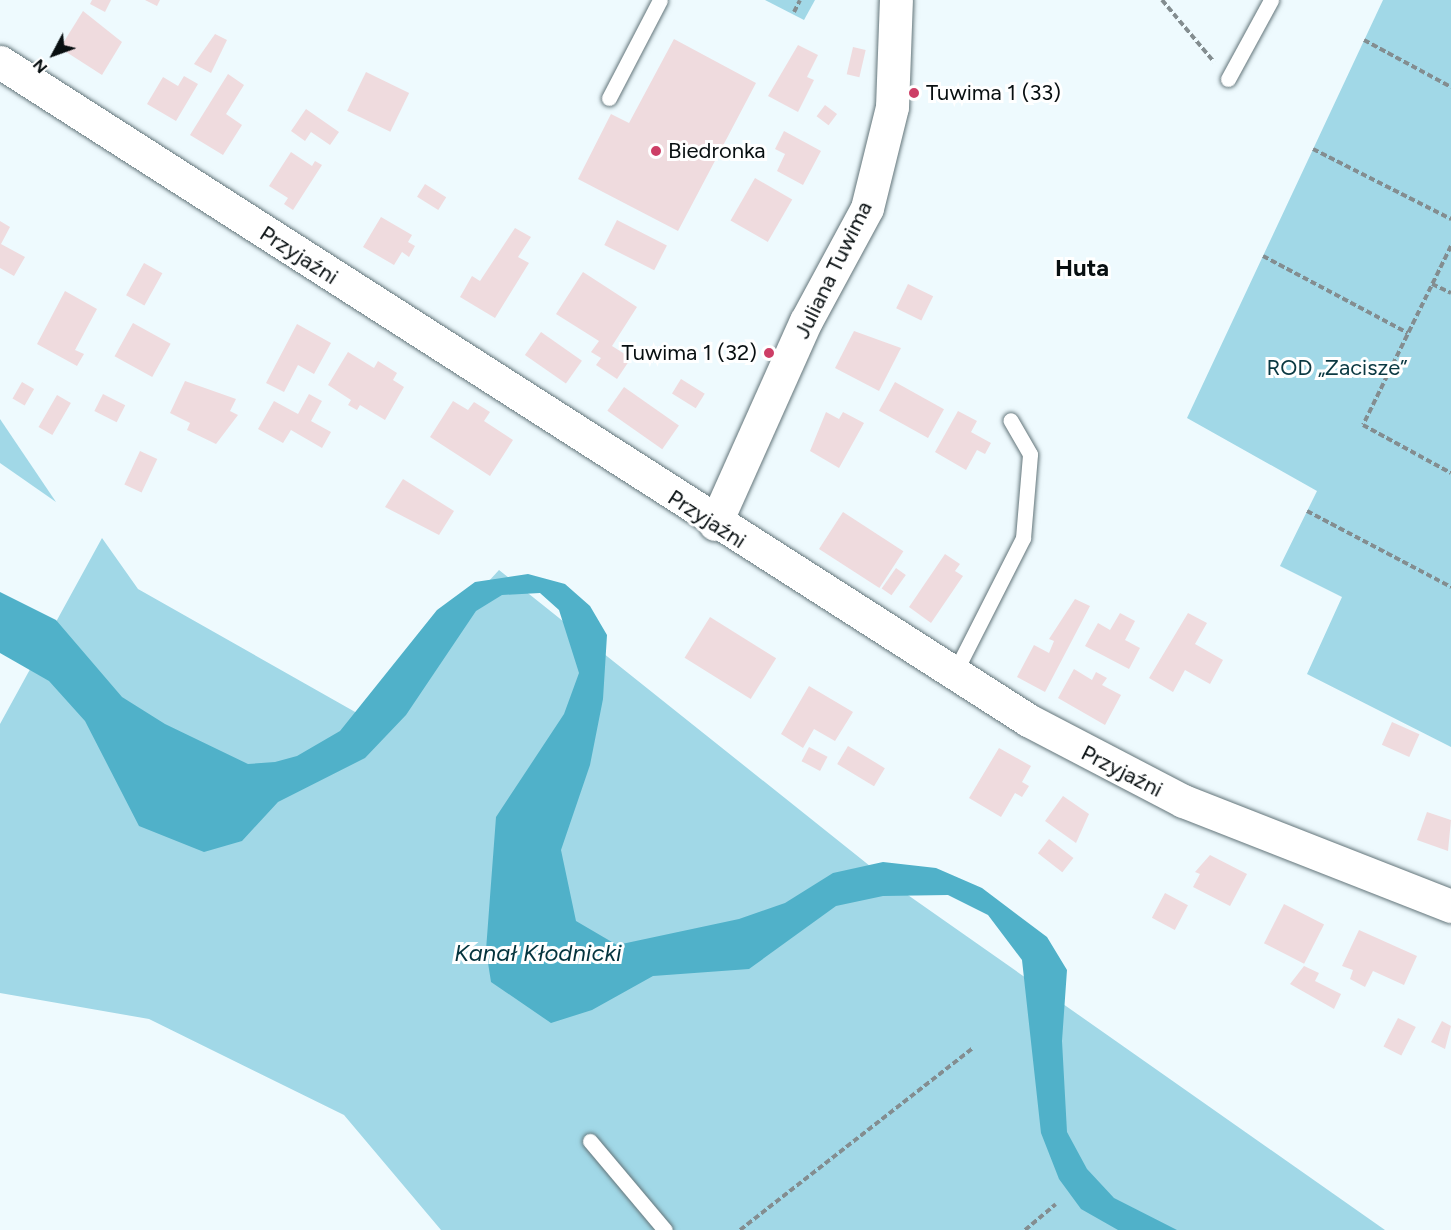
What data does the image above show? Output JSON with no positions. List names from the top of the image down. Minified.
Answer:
{"streets":{"main road":["Przyjaźni","Juliana Tuwima"]},"crossings":[["Przyjaźni","Juliana Tuwima"]],"districts":["Huta"],"water":["Kanał Kłodnicki"],"parks":["ROD „Zacisze”"],"places":["Tuwima 1 (33)","Biedronka","Tuwima 1 (32)"],"north":"bottom left"}
